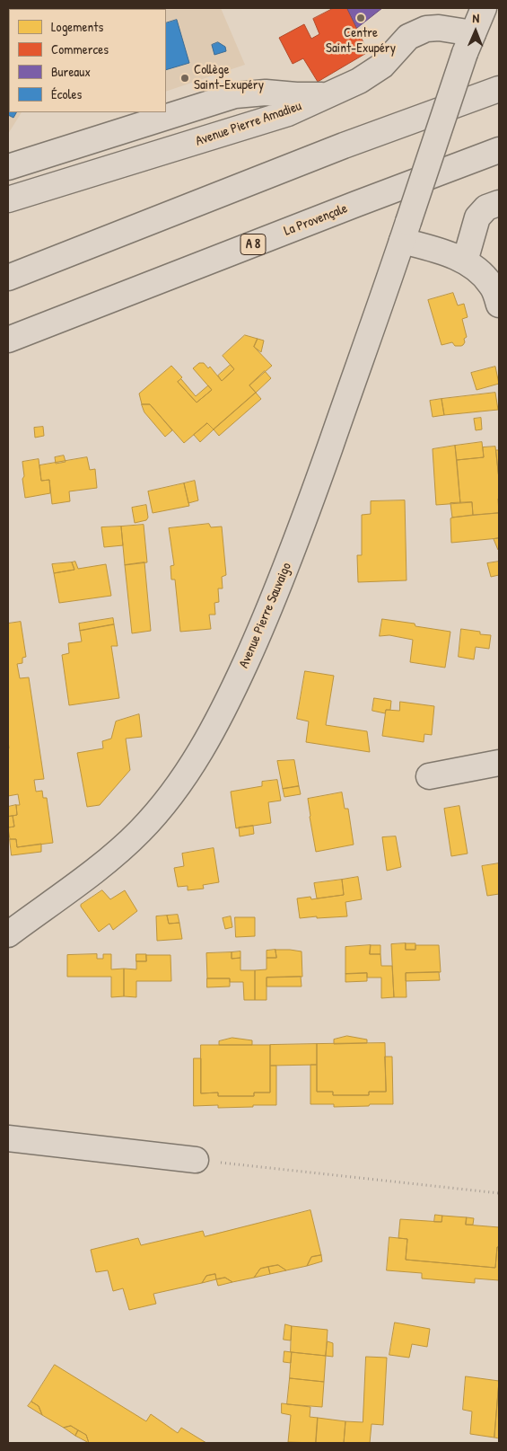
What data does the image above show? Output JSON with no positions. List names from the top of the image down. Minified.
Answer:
{"streets":{"main road":["Avenue Pierre Amadieu","La Provençale","A 8","Avenue Pierre Sauvaigo"]},"crossings":[["Avenue Pierre Amadieu","Avenue Pierre Sauvaigo"]],"places":["Centre Saint-Exupéry","Collège Saint-Exupéry"],"legend":["Logements","Commerces","Bureaux","Écoles"],"north":"top"}
